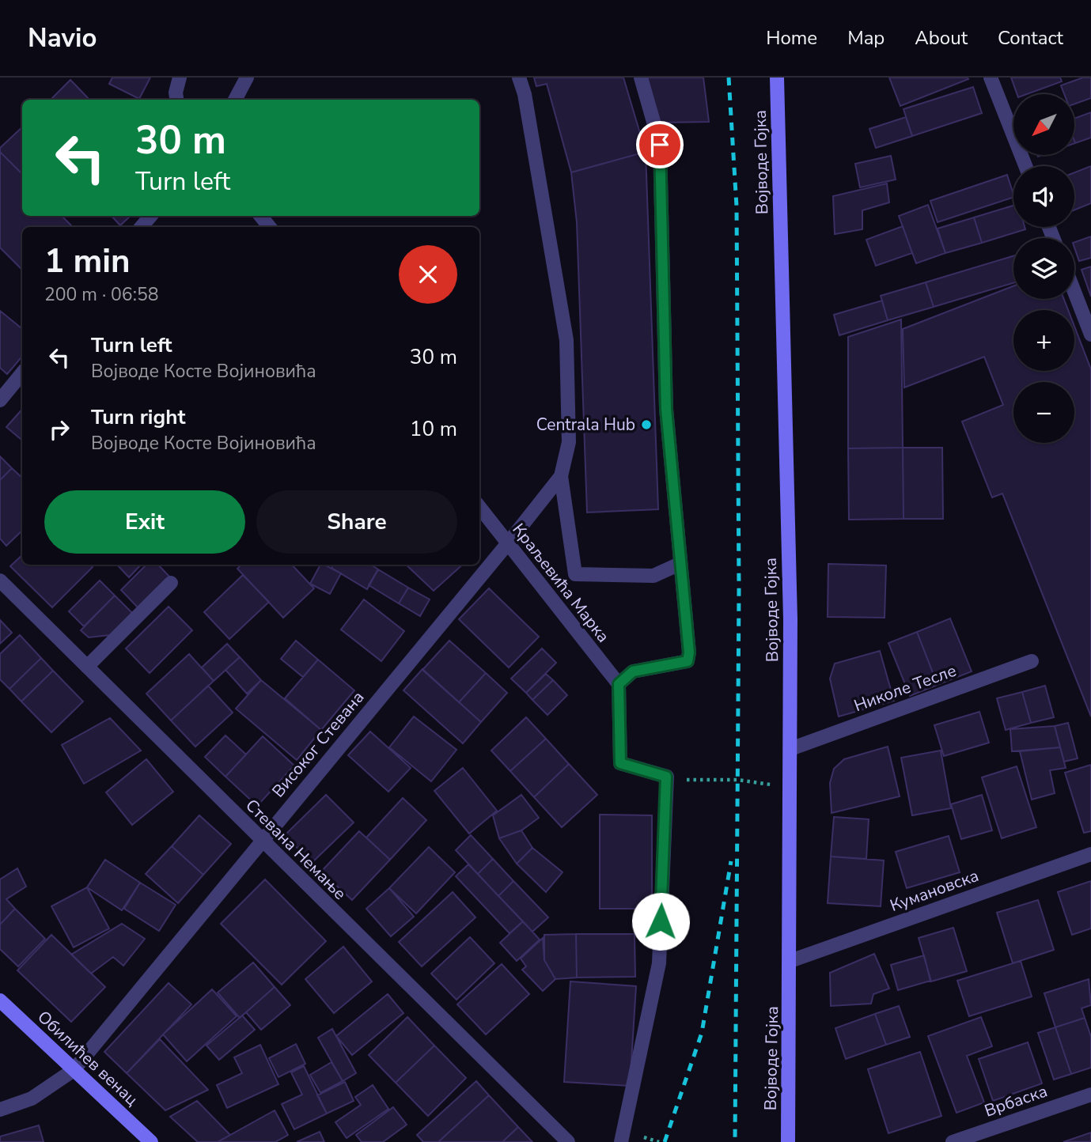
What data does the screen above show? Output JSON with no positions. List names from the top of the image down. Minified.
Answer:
{"streets":{"street":["Војводе Гојка","Краљевића Марка","Николе Тесле","Високог Стевана","Стевана Немање","Кумановска","Обилићев венац","Врбаска"]},"crossings":[["Војводе Гојка","Николе Тесле"],["Војводе Гојка","Кумановска"],["Краљевића Марка","Високог Стевана"],["Високог Стевана","Стевана Немање"],["Високог Стевана","Обилићев венац"]],"places":["Centrala Hub"],"north":"bottom left","page":{"header":"Navio","nav":["Home","Map","About","Contact"],"map_buttons":["+","−"],"turn":["30 m","Turn left"],"heading":["1 min","200 m · 06:58"],"list":[{"name":"Turn left","note":"Војводе Косте Војиновића","value":"30 m"},{"name":"Turn right","note":"Војводе Косте Војиновића","value":"10 m"}],"buttons":["Exit","Share"]}}
